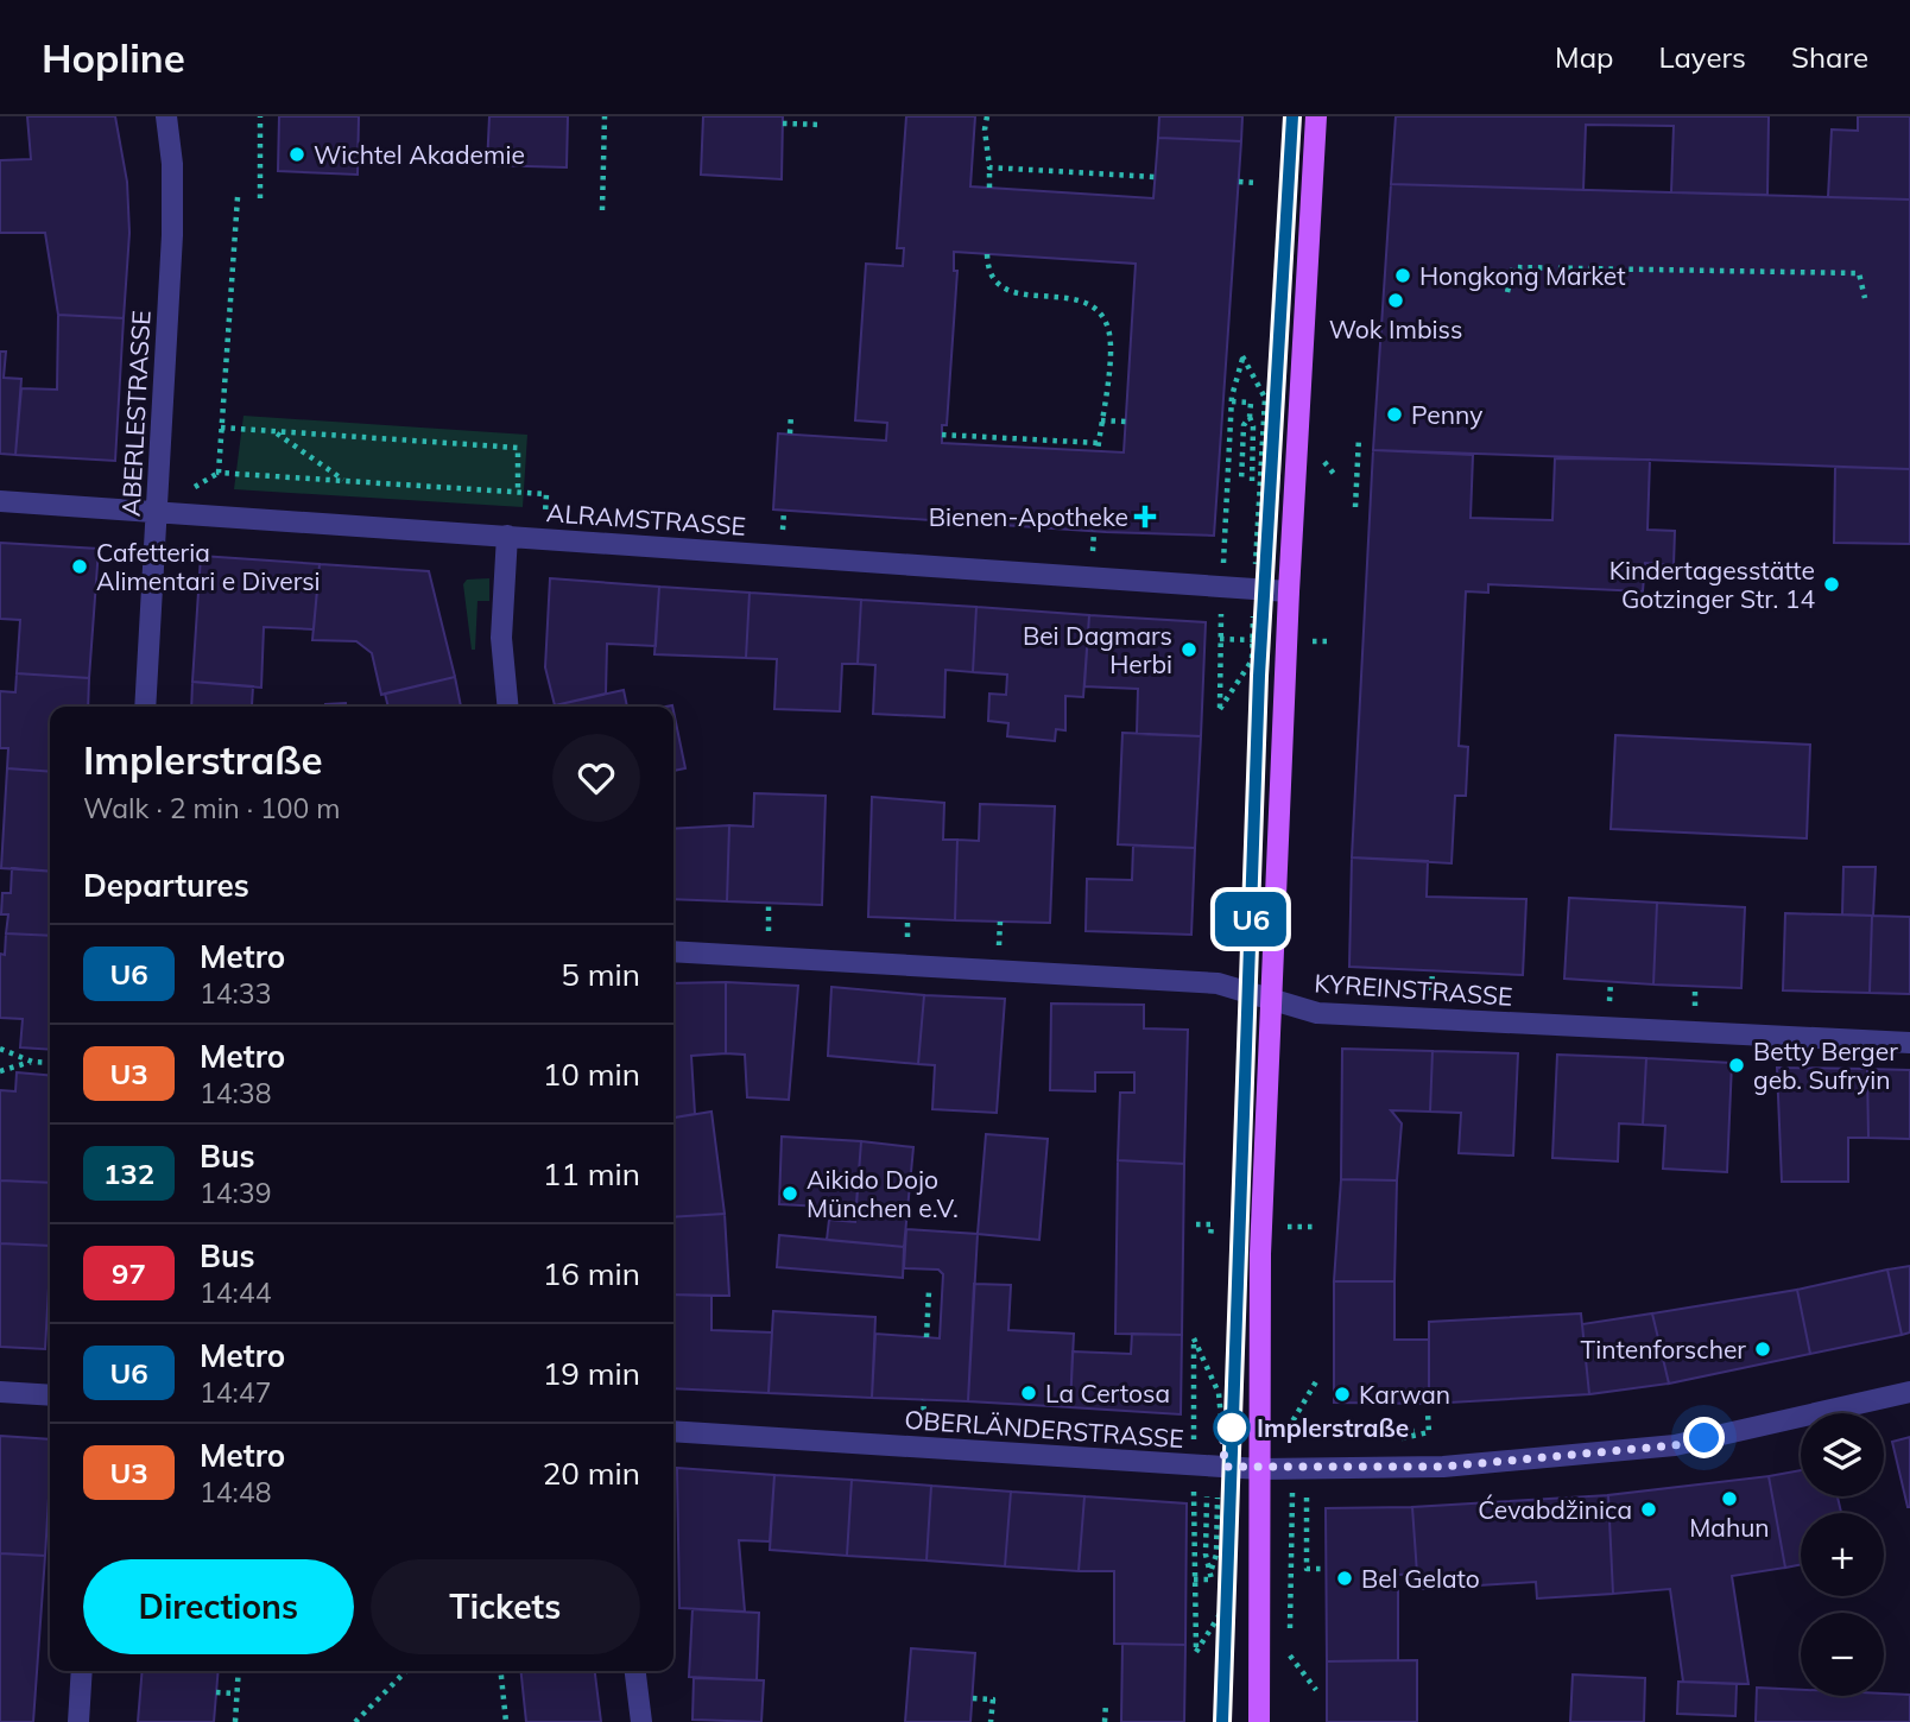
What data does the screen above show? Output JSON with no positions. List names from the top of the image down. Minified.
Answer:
{"streets":{"street":["ABERLESTRASSE","ALRAMSTRASSE","KYREINSTRASSE","OBERLÄNDERSTRASSE"]},"crossings":[["ABERLESTRASSE","ALRAMSTRASSE"]],"places":{"other":["Wichtel Akademie","Hongkong Market","Wok Imbiss","Penny","Cafetteria Alimentari e Diversi","Kindertagesstätte Gotzinger Str. 14","Bei Dagmars Herbi","Betty Berger geb. Sufryin","Aikido Dojo München e.V.","Tintenforscher","La Certosa","Karwan","Implerstraße","Mahun","Ćevabdžinica","Bel Gelato"],"health":["Bienen-Apotheke"]},"lines":["metro line U6"],"page":{"header":"Hopline","nav":["Map","Layers","Share"],"on_map":"U6","heading":[["Implerstraße","Walk · 2 min · 100 m"],"Departures"],"list":[{"mark":"U6","name":"Metro","note":"14:33","value":"5 min"},{"mark":"U3","name":"Metro","note":"14:38","value":"10 min"},{"mark":"132","name":"Bus","note":"14:39","value":"11 min"},{"mark":"97","name":"Bus","note":"14:44","value":"16 min"},{"mark":"U6","name":"Metro","note":"14:47","value":"19 min"},{"mark":"U3","name":"Metro","note":"14:48","value":"20 min"}],"map_buttons":["+","−"],"buttons":["Directions","Tickets"]}}
